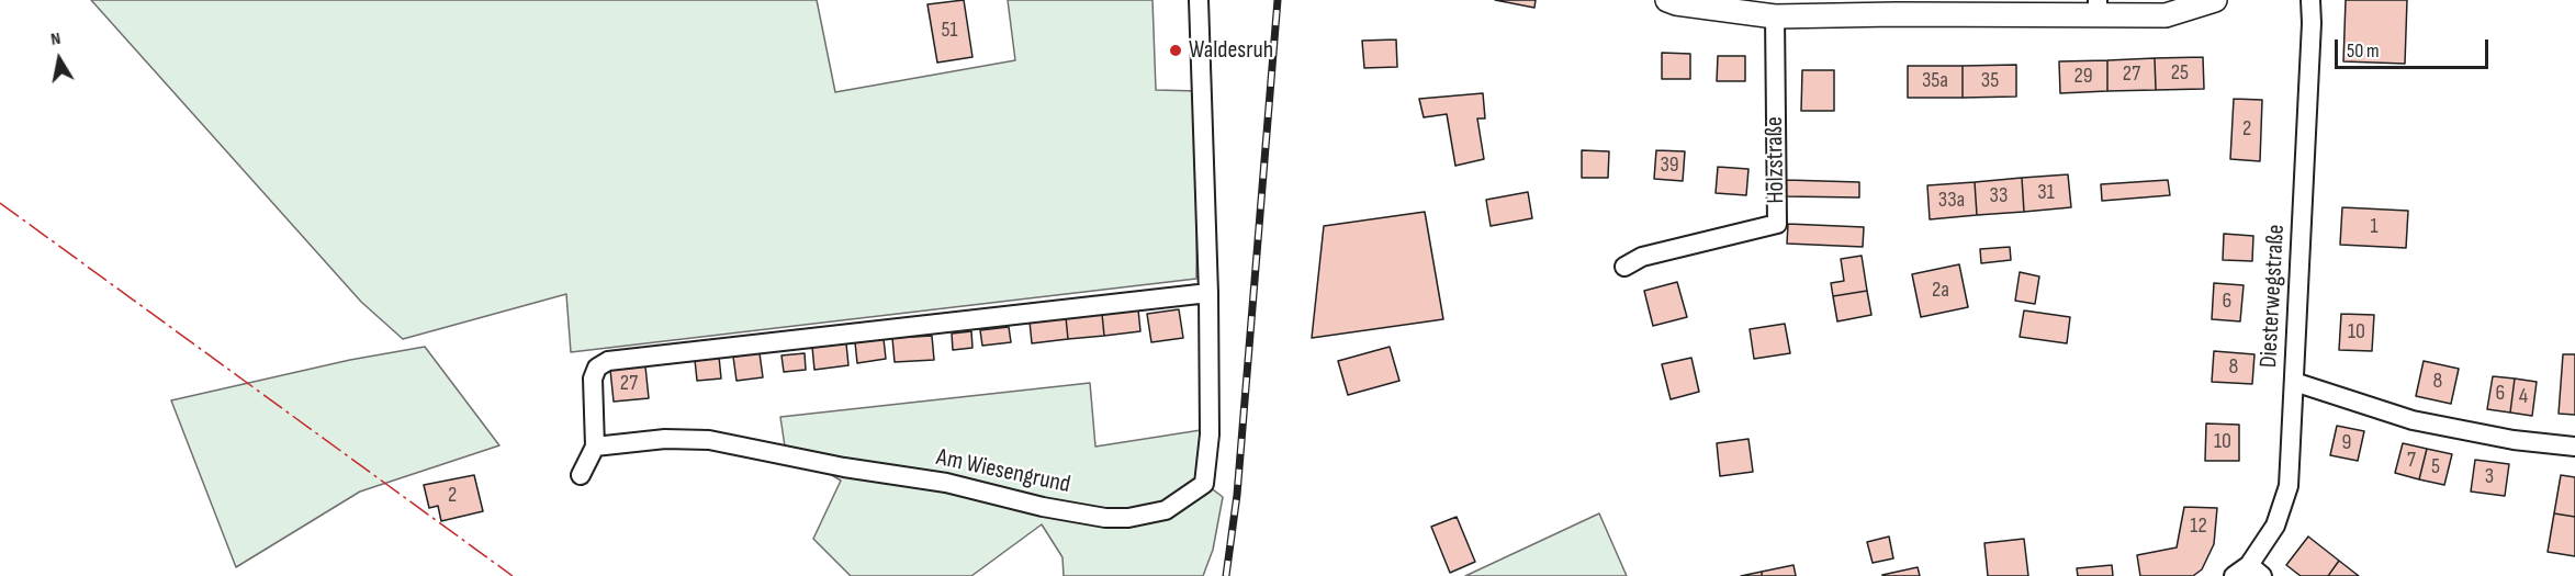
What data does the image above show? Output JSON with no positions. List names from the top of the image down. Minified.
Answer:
{"streets":{"street":["Holzstraße","Diesterwegstraße","Am Wiesengrund"]},"places":["Waldesruh"],"house_numbers":["51","25","27","29","35a","35","2","39","31","33","33a","1","2a","6","10","8","8","27","6","4","10","9","7","5","3","2","12"],"scale_bar":"50 m","north":"top"}
